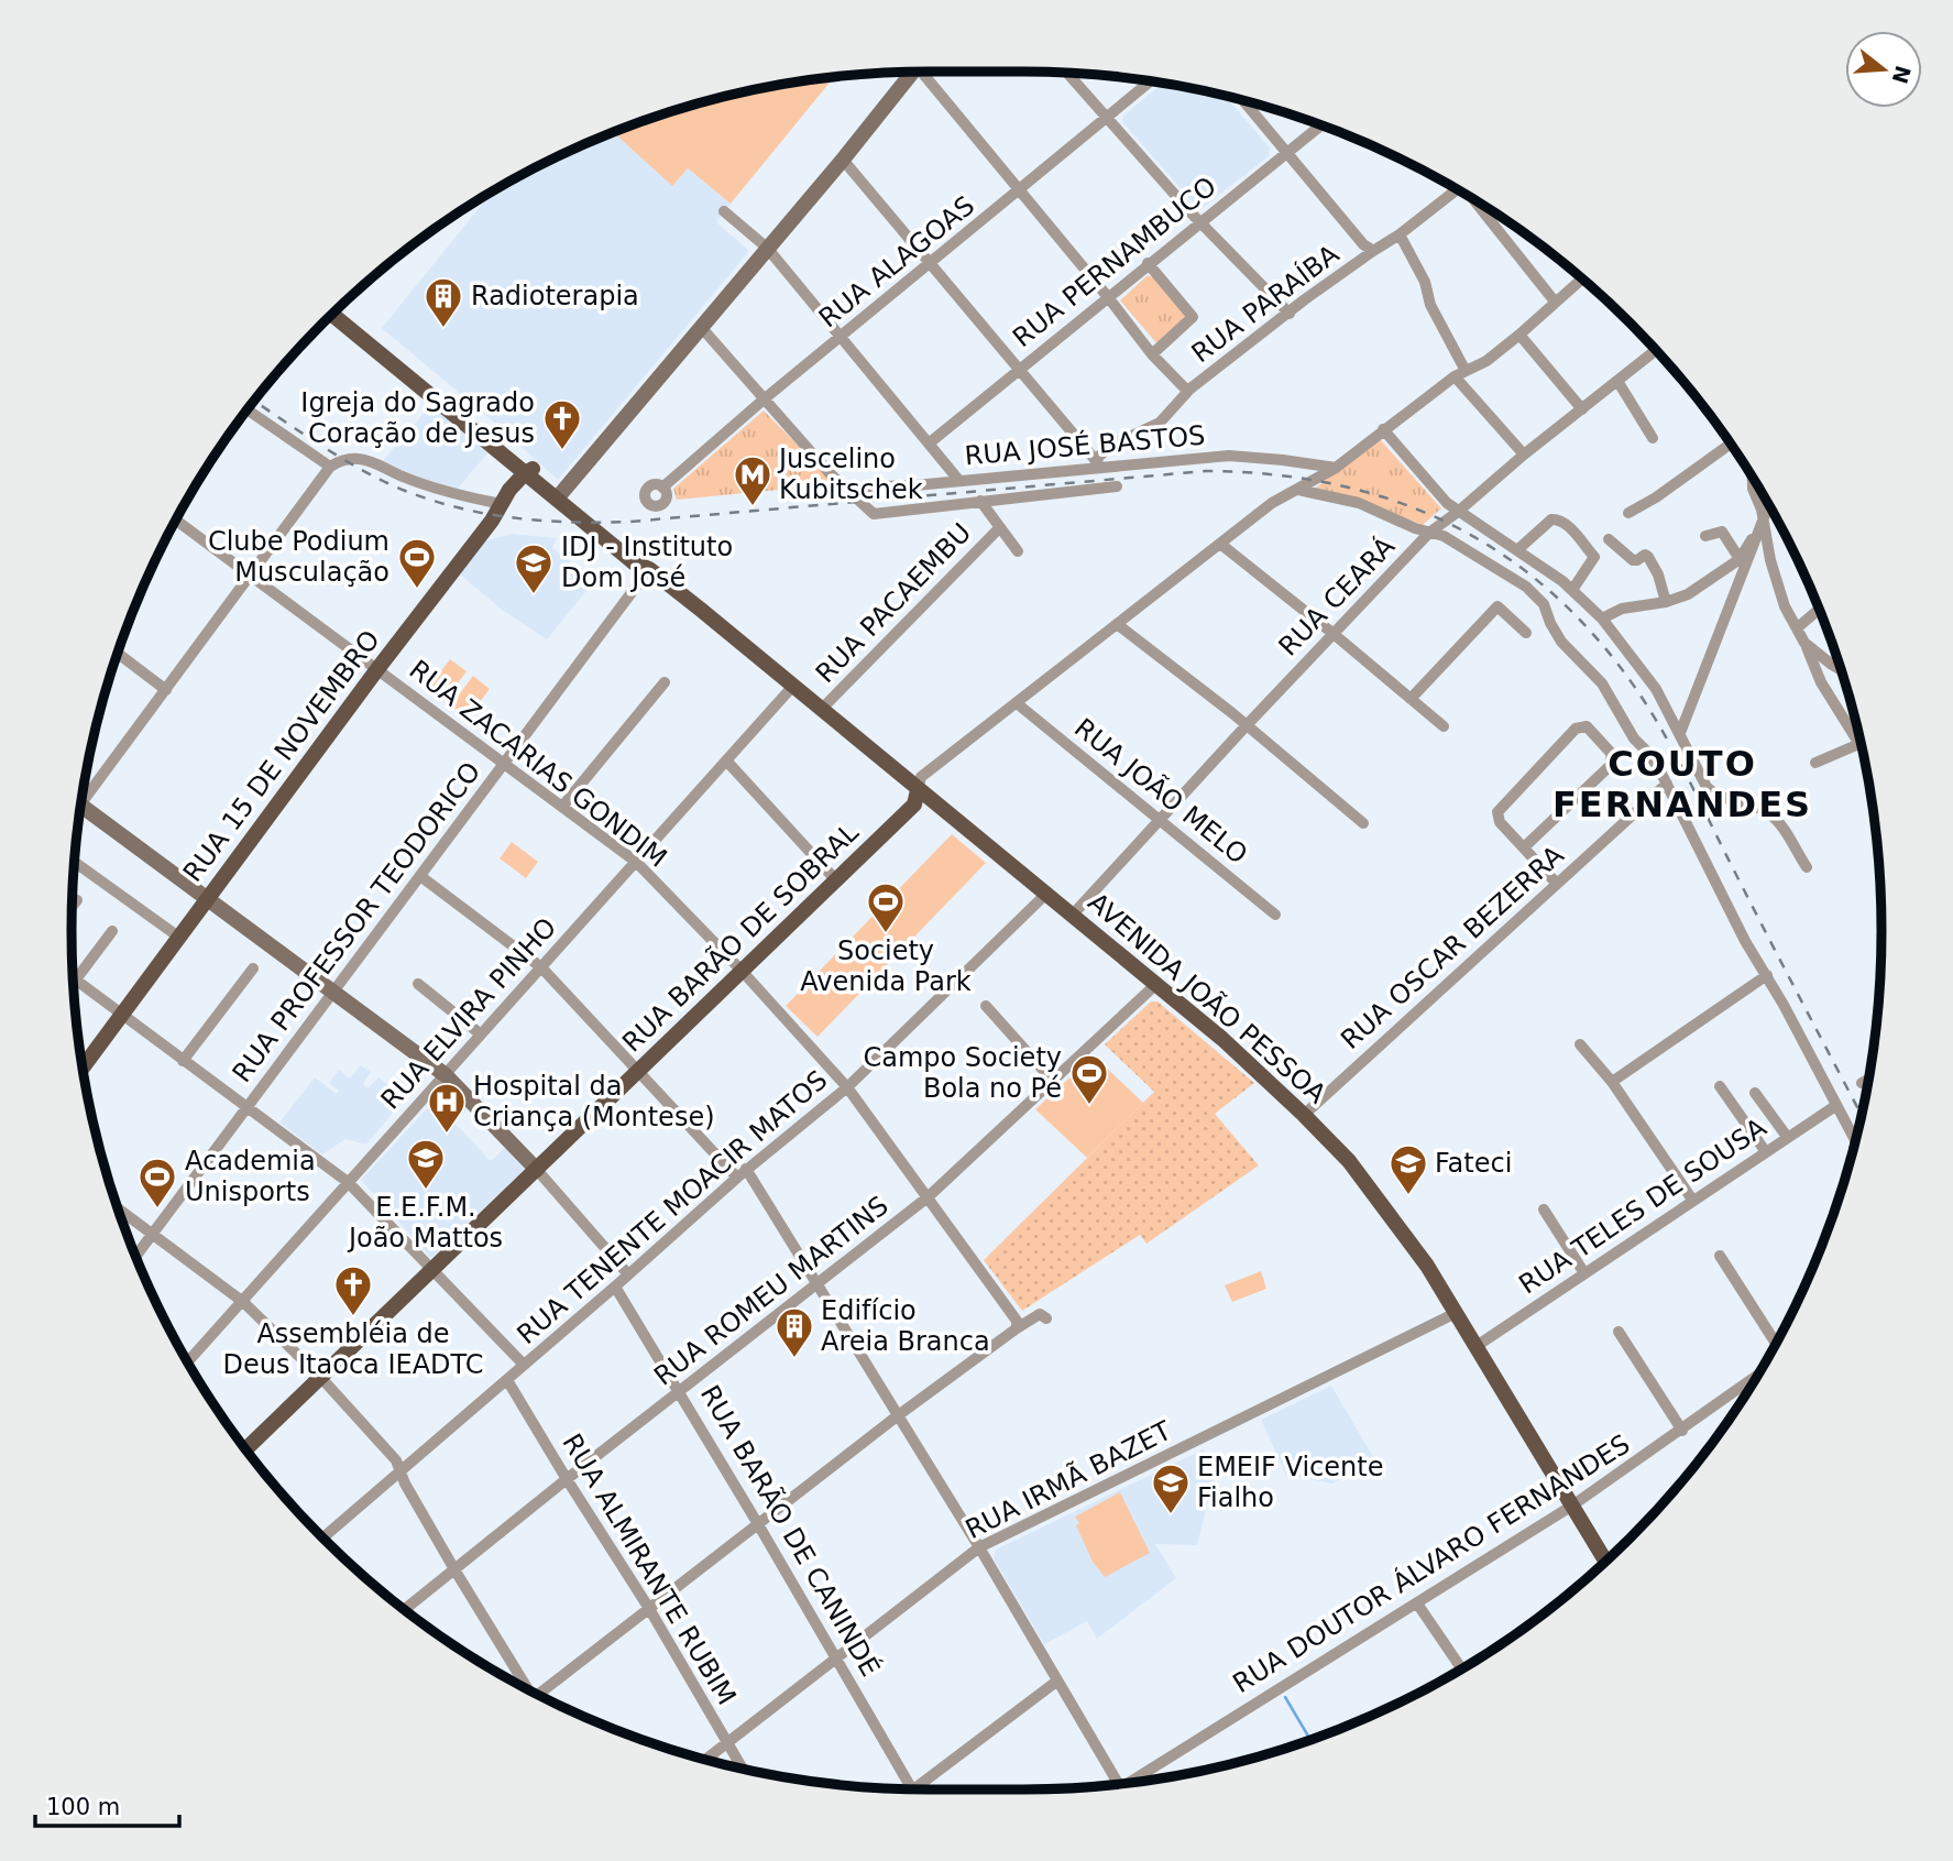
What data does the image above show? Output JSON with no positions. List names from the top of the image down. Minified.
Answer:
{"streets":{"main road":["RUA 15 DE NOVEMBRO","RUA BARÃO DE SOBRAL","AVENIDA JOÃO PESSOA"],"street":["RUA ALAGOAS","RUA PERNAMBUCO","RUA PARAÍBA","RUA JOSÉ BASTOS","RUA CEARÁ","RUA PACAEMBU","RUA ZACARIAS GONDIM","RUA JOÃO MELO","RUA PROFESSOR TEODORICO","RUA OSCAR BEZERRA","RUA ELVIRA PINHO","RUA TELES DE SOUSA","RUA TENENTE MOACIR MATOS","RUA ROMEU MARTINS","RUA IRMÃ BAZET","RUA BARÃO DE CANINDÉ","RUA DOUTOR ÁLVARO FERNANDES","RUA ALMIRANTE RUBIM"]},"crossings":[["RUA PARAÍBA","RUA JOSÉ BASTOS"],["RUA JOSÉ BASTOS","RUA PACAEMBU"],["RUA JOSÉ BASTOS","RUA BARÃO DE SOBRAL"],["RUA CEARÁ","RUA JOÃO MELO"],["RUA CEARÁ","AVENIDA JOÃO PESSOA"],["RUA PACAEMBU","AVENIDA JOÃO PESSOA"],["RUA 15 DE NOVEMBRO","RUA ZACARIAS GONDIM"],["RUA 15 DE NOVEMBRO","AVENIDA JOÃO PESSOA"],["RUA ZACARIAS GONDIM","RUA PROFESSOR TEODORICO"],["RUA ZACARIAS GONDIM","RUA BARÃO DE SOBRAL"],["RUA ZACARIAS GONDIM","RUA ELVIRA PINHO"],["RUA ZACARIAS GONDIM","RUA TENENTE MOACIR MATOS"],["RUA ZACARIAS GONDIM","RUA ROMEU MARTINS"],["RUA JOÃO MELO","RUA BARÃO DE SOBRAL"],["RUA PROFESSOR TEODORICO","AVENIDA JOÃO PESSOA"],["RUA BARÃO DE SOBRAL","AVENIDA JOÃO PESSOA"],["RUA OSCAR BEZERRA","AVENIDA JOÃO PESSOA"],["AVENIDA JOÃO PESSOA","RUA ELVIRA PINHO"],["AVENIDA JOÃO PESSOA","RUA TELES DE SOUSA"],["AVENIDA JOÃO PESSOA","RUA TENENTE MOACIR MATOS"],["AVENIDA JOÃO PESSOA","RUA ROMEU MARTINS"],["AVENIDA JOÃO PESSOA","RUA IRMÃ BAZET"],["AVENIDA JOÃO PESSOA","RUA DOUTOR ÁLVARO FERNANDES"],["RUA TENENTE MOACIR MATOS","RUA BARÃO DE CANINDÉ"],["RUA TENENTE MOACIR MATOS","RUA ALMIRANTE RUBIM"],["RUA ROMEU MARTINS","RUA BARÃO DE CANINDÉ"],["RUA ROMEU MARTINS","RUA ALMIRANTE RUBIM"],["RUA IRMÃ BAZET","RUA BARÃO DE CANINDÉ"],["RUA IRMÃ BAZET","RUA ALMIRANTE RUBIM"]],"districts":["COUTO FERNANDES"],"places":{"building":["Radioterapia","Edifício Areia Branca"],"church":["Igreja do Sagrado Coração de Jesus","Assembléia de Deus Itaoca IEADTC"],"metro station":["Juscelino Kubitschek"],"sports":["Clube Podium Musculação","Society Avenida Park","Campo Society Bola no Pé","Academia Unisports"],"school or university":["IDJ - Instituto Dom José","E.E.F.M. João Mattos","Fateci","EMEIF Vicente Fialho"],"hospital":["Hospital da Criança (Montese)"]},"scale_bar":"100 m","north":"right"}
